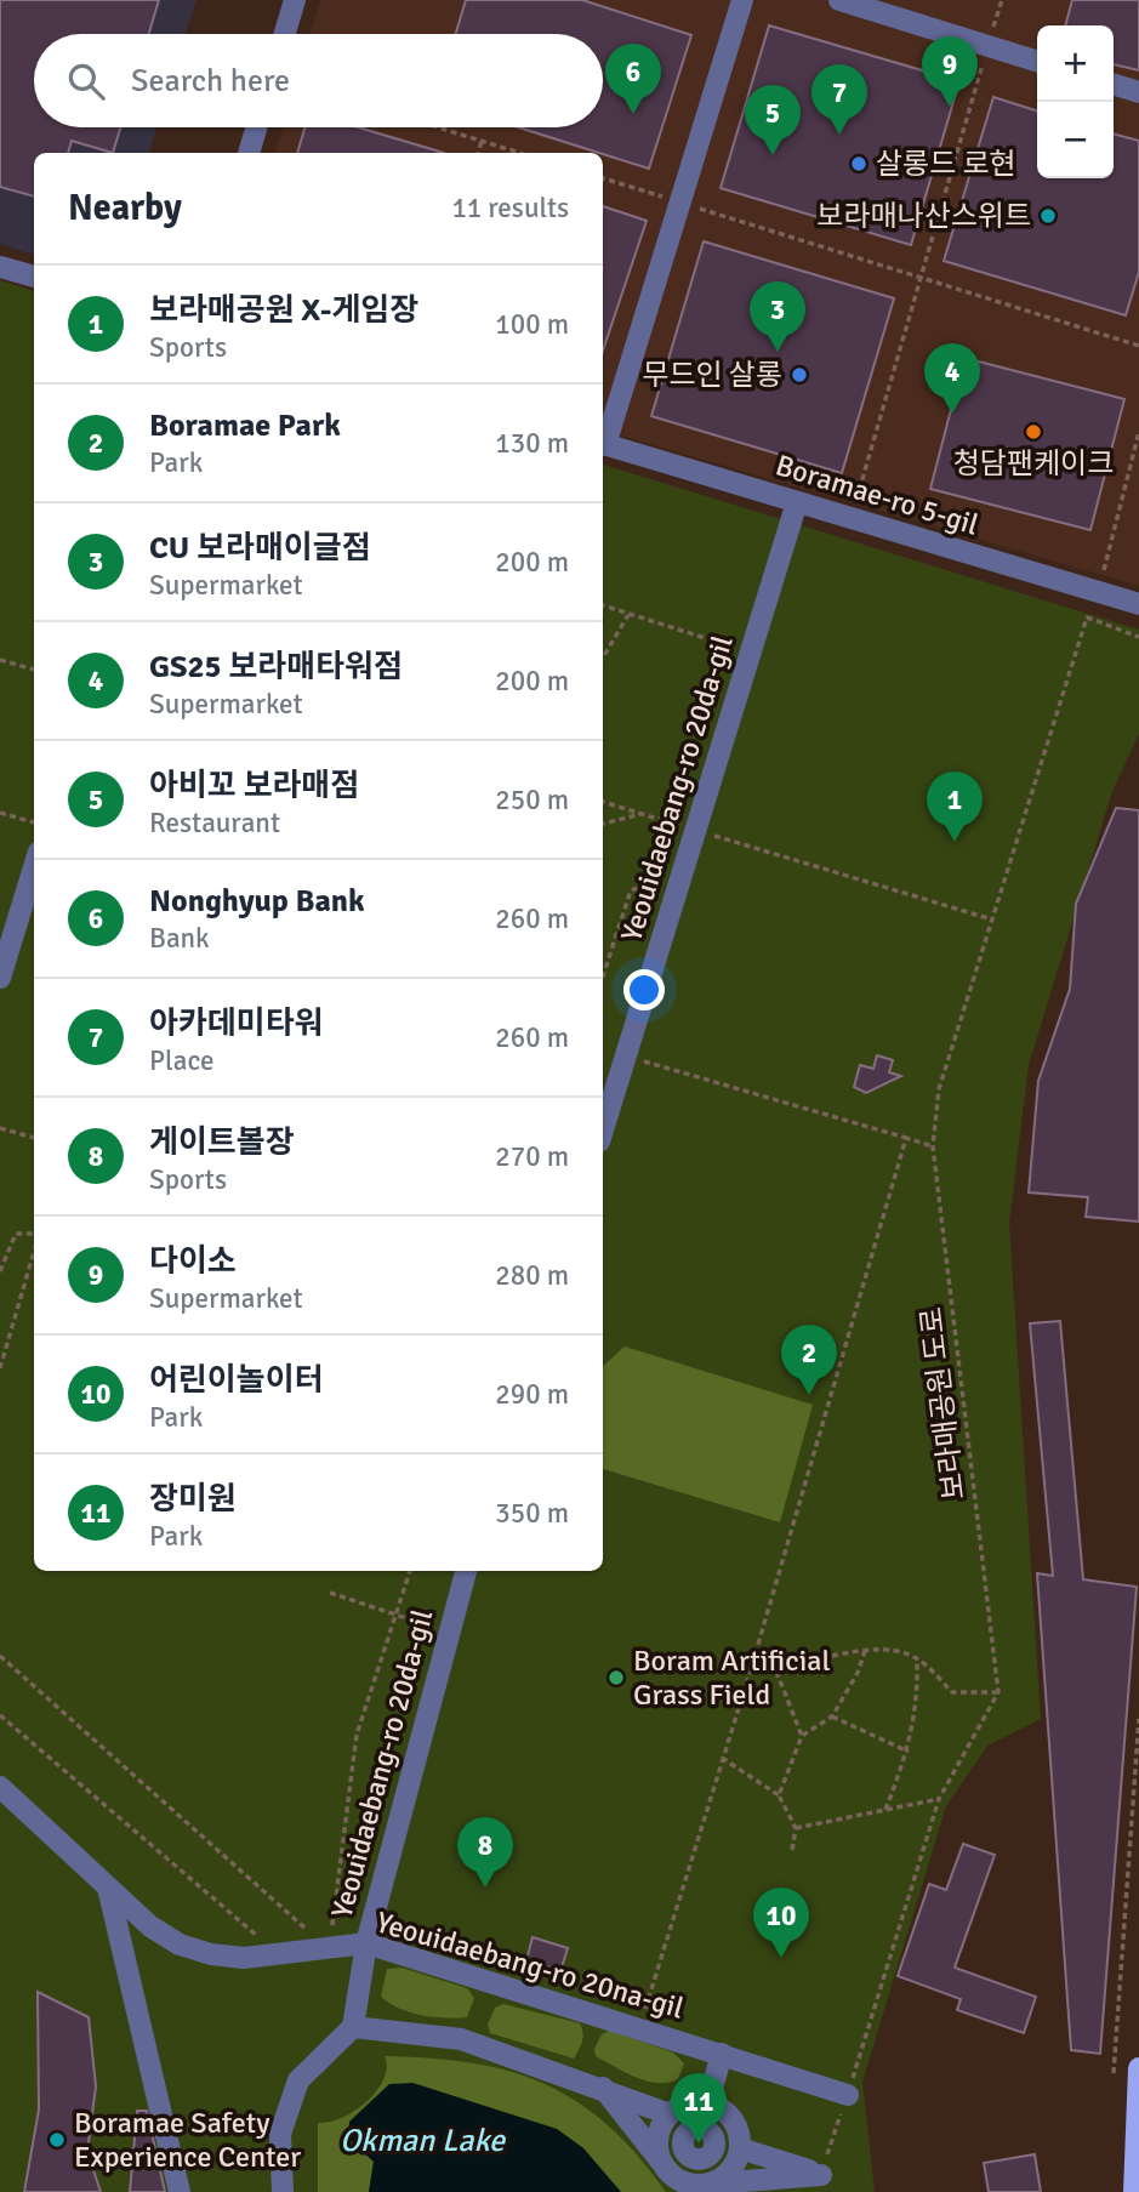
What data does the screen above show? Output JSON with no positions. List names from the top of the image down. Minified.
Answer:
{"streets":{"street":["Boramae-ro 5-gil","Yeouidaebang-ro 20da-gil","Yeouidaebang-ro 20na-gil"],"path":["보라매공원 도로"]},"crossings":[["Boramae-ro 5-gil","Yeouidaebang-ro 20da-gil"],["Yeouidaebang-ro 20da-gil","Yeouidaebang-ro 20na-gil"]],"water":["Okman Lake"],"places":["살롱드 로현","보라매나산스위트","무드인 살롱","청담팬케이크","Boram Artificial Grass Field","Boramae Safety Experience Center"],"page":{"map_buttons":["+","−"],"search":"Search here","pins":["9","6","7","5","3","4","1","2","8","10","11"],"heading":["Nearby","11 results"],"list":[{"mark":"1","name":"보라매공원 X-게임장","note":"Sports","value":"100 m"},{"mark":"2","name":"Boramae Park","note":"Park","value":"130 m"},{"mark":"3","name":"CU 보라매이글점","note":"Supermarket","value":"200 m"},{"mark":"4","name":"GS25 보라매타워점","note":"Supermarket","value":"200 m"},{"mark":"5","name":"아비꼬 보라매점","note":"Restaurant","value":"250 m"},{"mark":"6","name":"Nonghyup Bank","note":"Bank","value":"260 m"},{"mark":"7","name":"아카데미타워","note":"Place","value":"260 m"},{"mark":"8","name":"게이트볼장","note":"Sports","value":"270 m"},{"mark":"9","name":"다이소","note":"Supermarket","value":"280 m"},{"mark":"10","name":"어린이놀이터","note":"Park","value":"290 m"},{"mark":"11","name":"장미원","note":"Park","value":"350 m"}]}}
